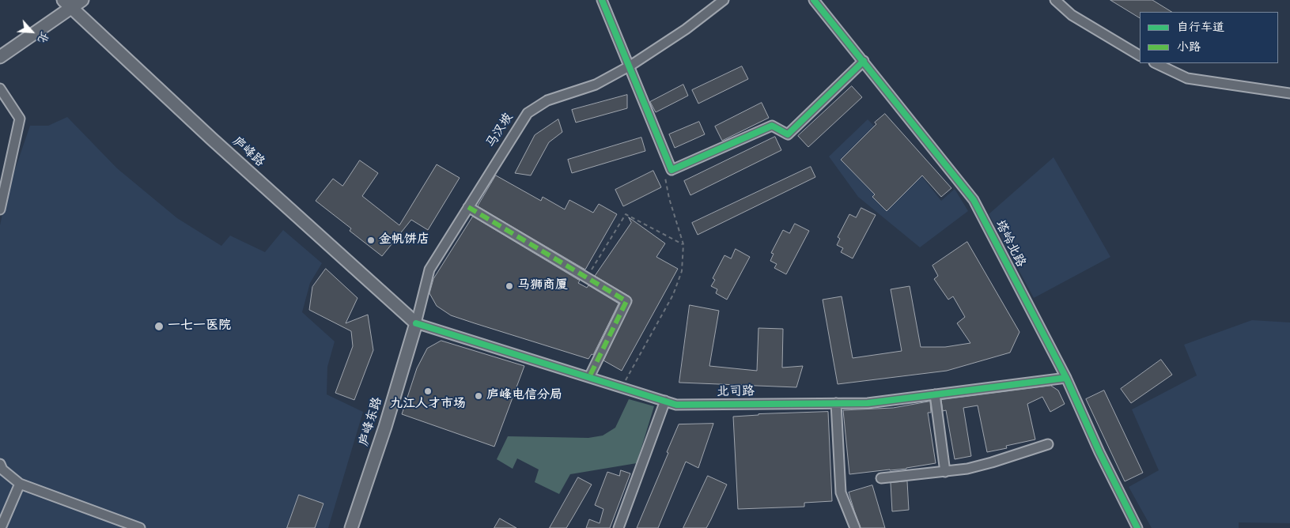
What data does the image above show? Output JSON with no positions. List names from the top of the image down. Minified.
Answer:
{"streets":{"main road":["庐峰路","庐峰东路"],"street":["马汉坡","塔岭北路","北司路"]},"crossings":[["马汉坡","庐峰路"],["马汉坡","北司路"],["马汉坡","庐峰东路"],["庐峰路","北司路"],["庐峰路","庐峰东路"],["塔岭北路","北司路"],["北司路","庐峰东路"]],"places":["金帆饼店","马狮商厦","一七一医院","九江人才市场","庐峰电信分局"],"legend":["自行车道","小路"],"north":"bottom right"}
